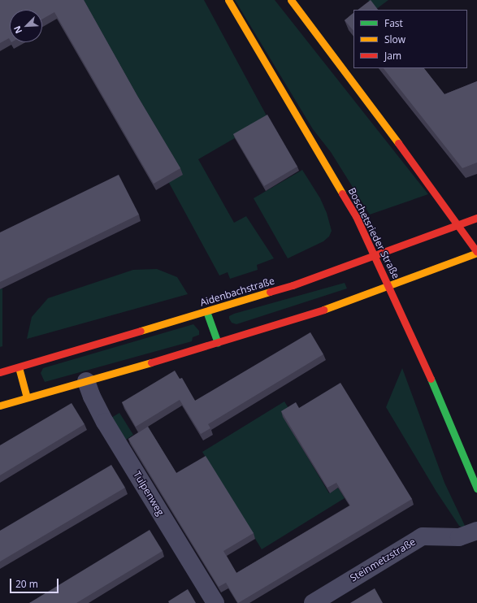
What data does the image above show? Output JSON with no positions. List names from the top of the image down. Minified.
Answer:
{"streets":{"main road":["Boschetsrieder Straße","Aidenbachstraße"],"street":["Tulpenweg","Steinmetzstraße"]},"crossings":[["Boschetsrieder Straße","Aidenbachstraße"]],"legend":["Fast","Slow","Jam"],"scale_bar":"20 m","north":"bottom left"}
